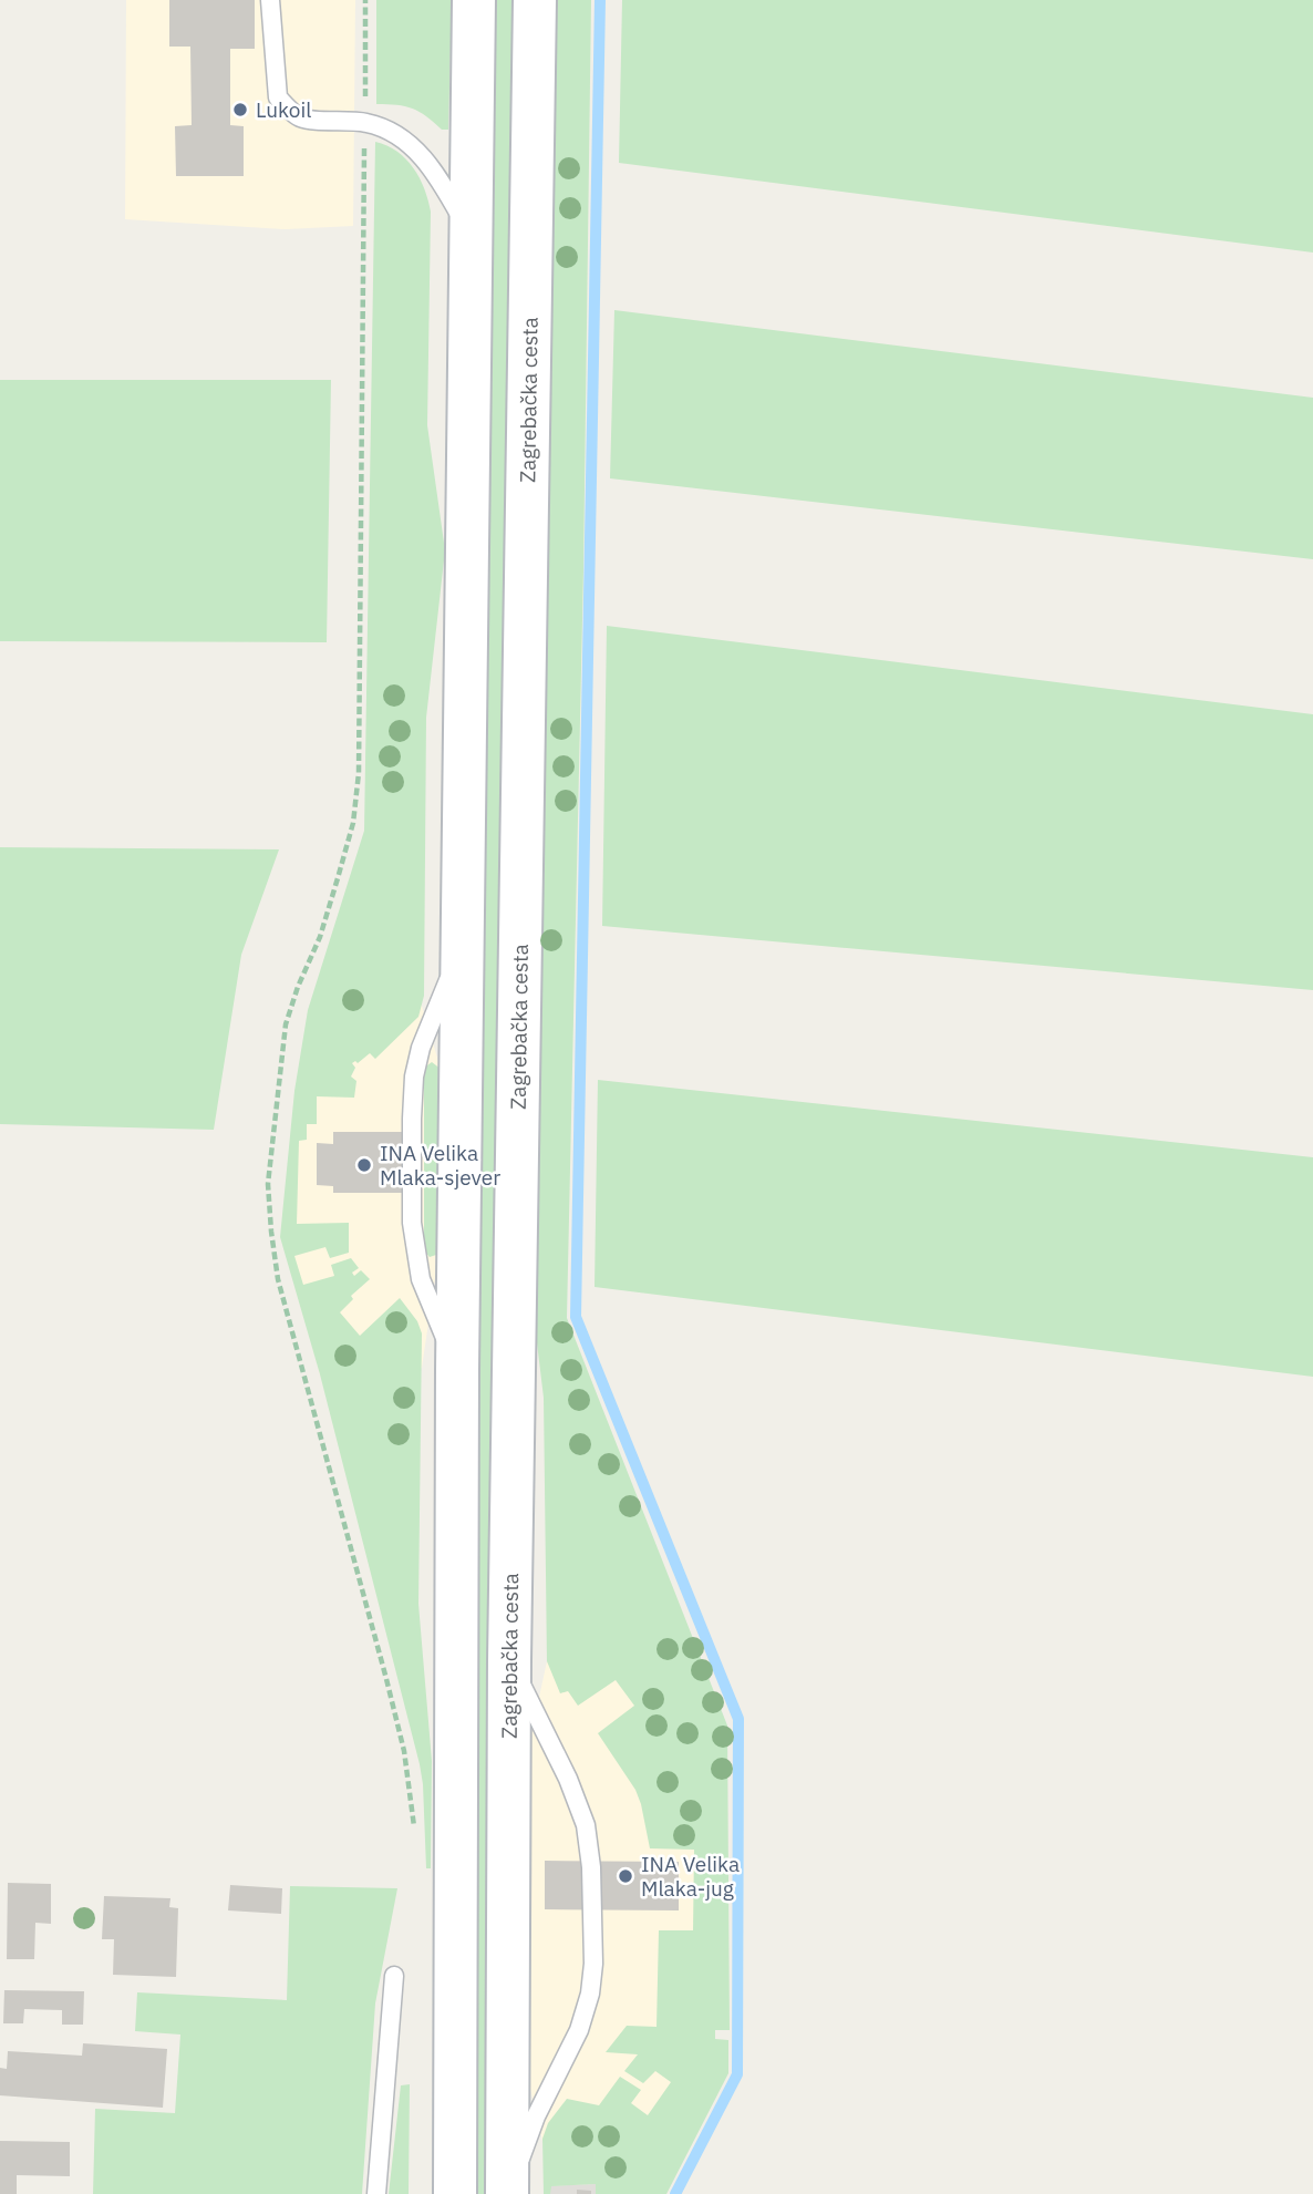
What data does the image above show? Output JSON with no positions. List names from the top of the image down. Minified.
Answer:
{"streets":{"main road":["Zagrebačka cesta"]},"places":["Lukoil","INA Velika Mlaka-sjever","INA Velika Mlaka-jug"]}
